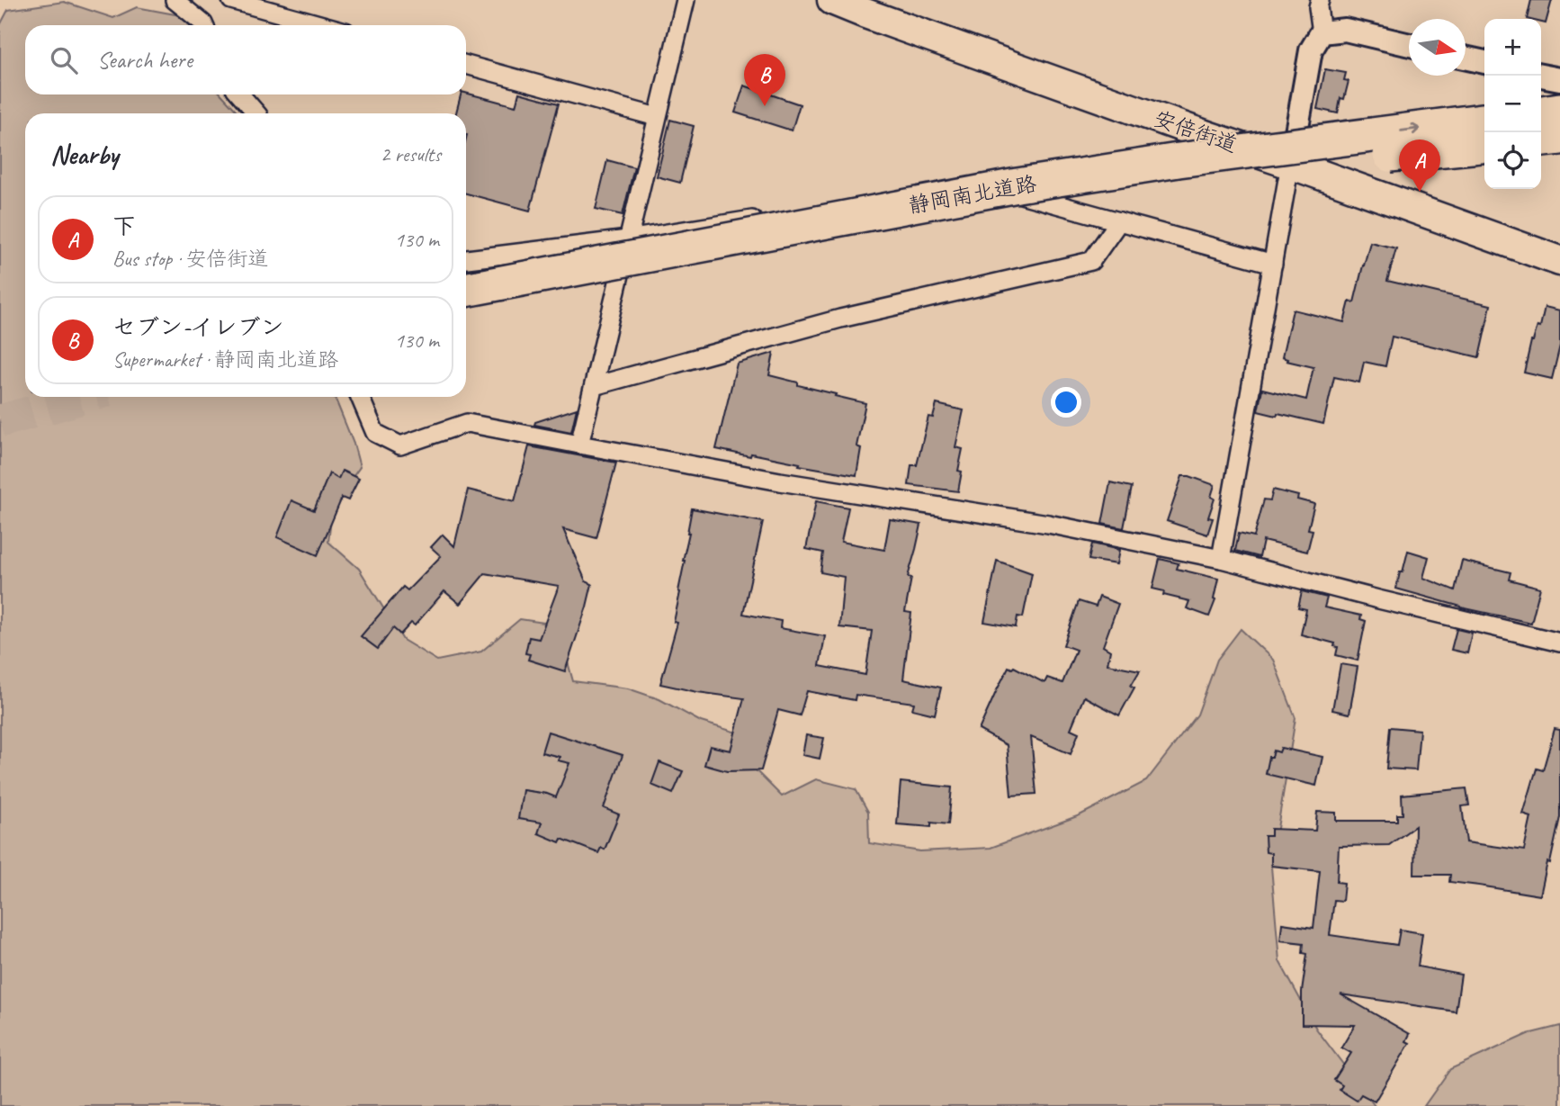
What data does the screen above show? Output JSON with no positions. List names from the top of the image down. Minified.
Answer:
{"streets":{"highway":["静岡南北道路"],"main road":["安倍街道"]},"north":"right","page":{"map_buttons":["+","−"],"search":"Search here","pins":["B","A"],"heading":["Nearby","2 results"],"list":[{"mark":"A","name":"下","note":"Bus stop · 安倍街道","value":"130 m"},{"mark":"B","name":"セブン-イレブン","note":"Supermarket · 静岡南北道路","value":"130 m"}]}}
